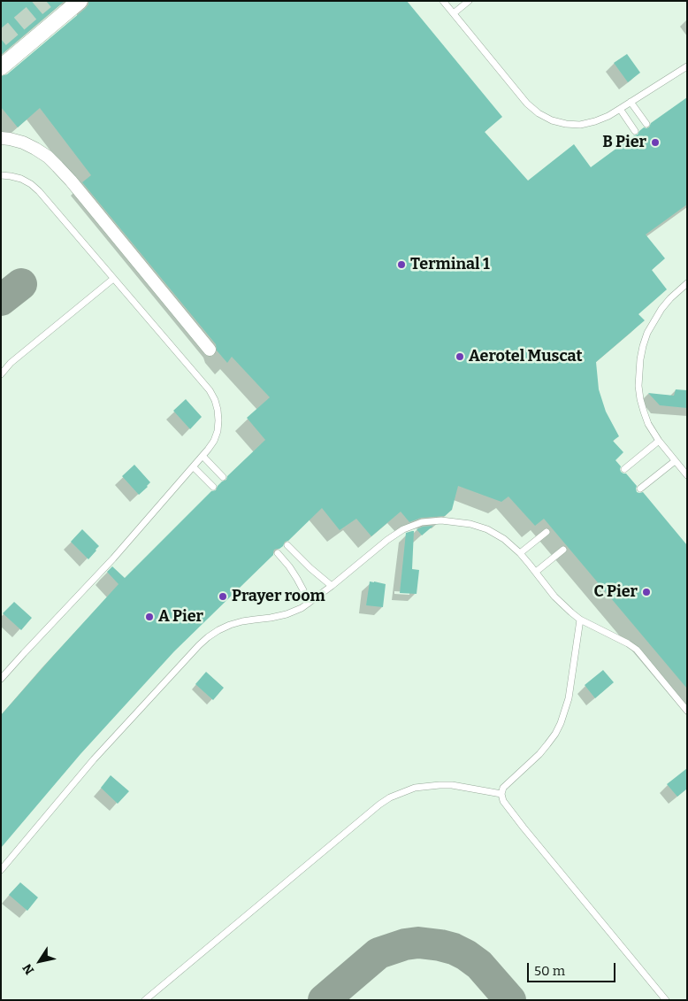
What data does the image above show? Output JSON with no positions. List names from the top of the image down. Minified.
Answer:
{"places":["B Pier","Terminal 1","Aerotel Muscat","C Pier","Prayer room","A Pier"],"scale_bar":"50 m","north":"bottom left"}
